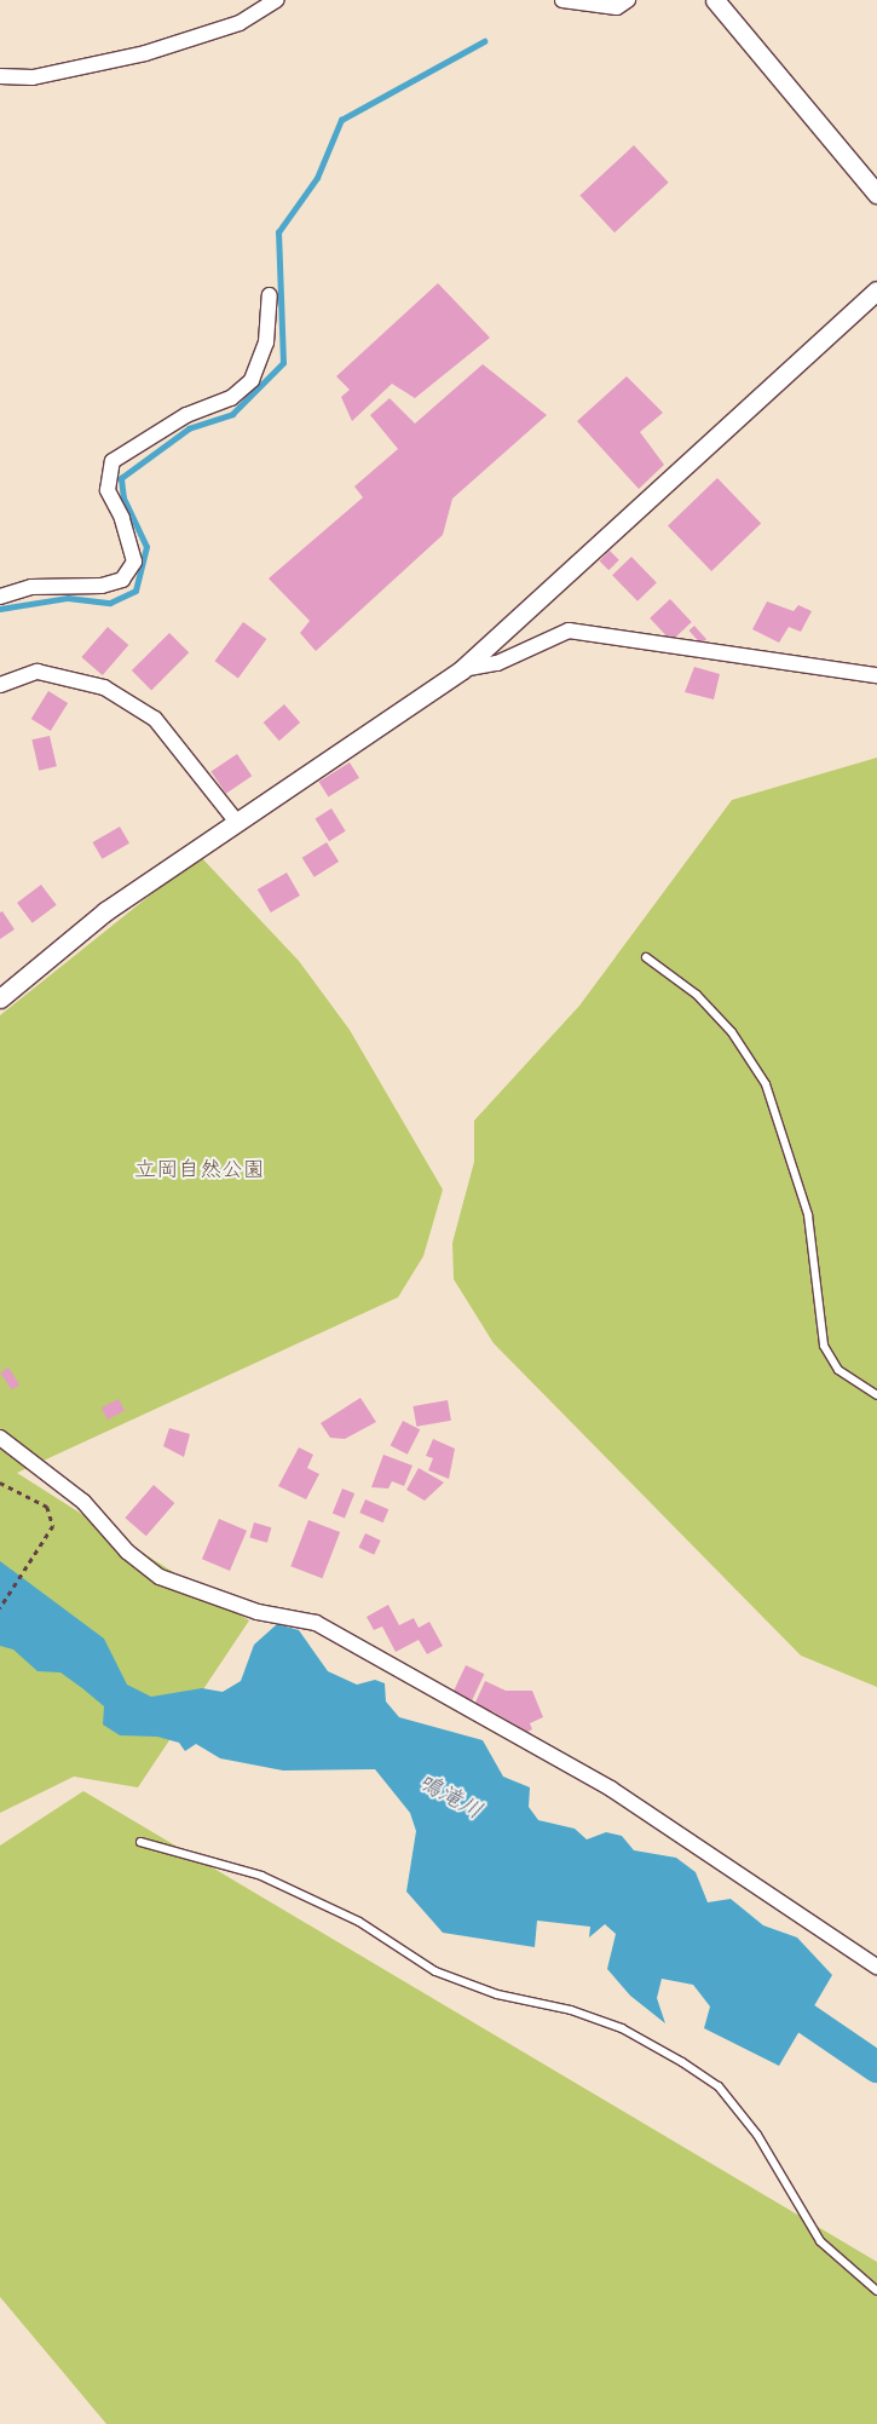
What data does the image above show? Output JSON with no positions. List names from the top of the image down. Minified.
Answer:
{"water":["鳴滝川"],"parks":["立岡自然公園"]}
